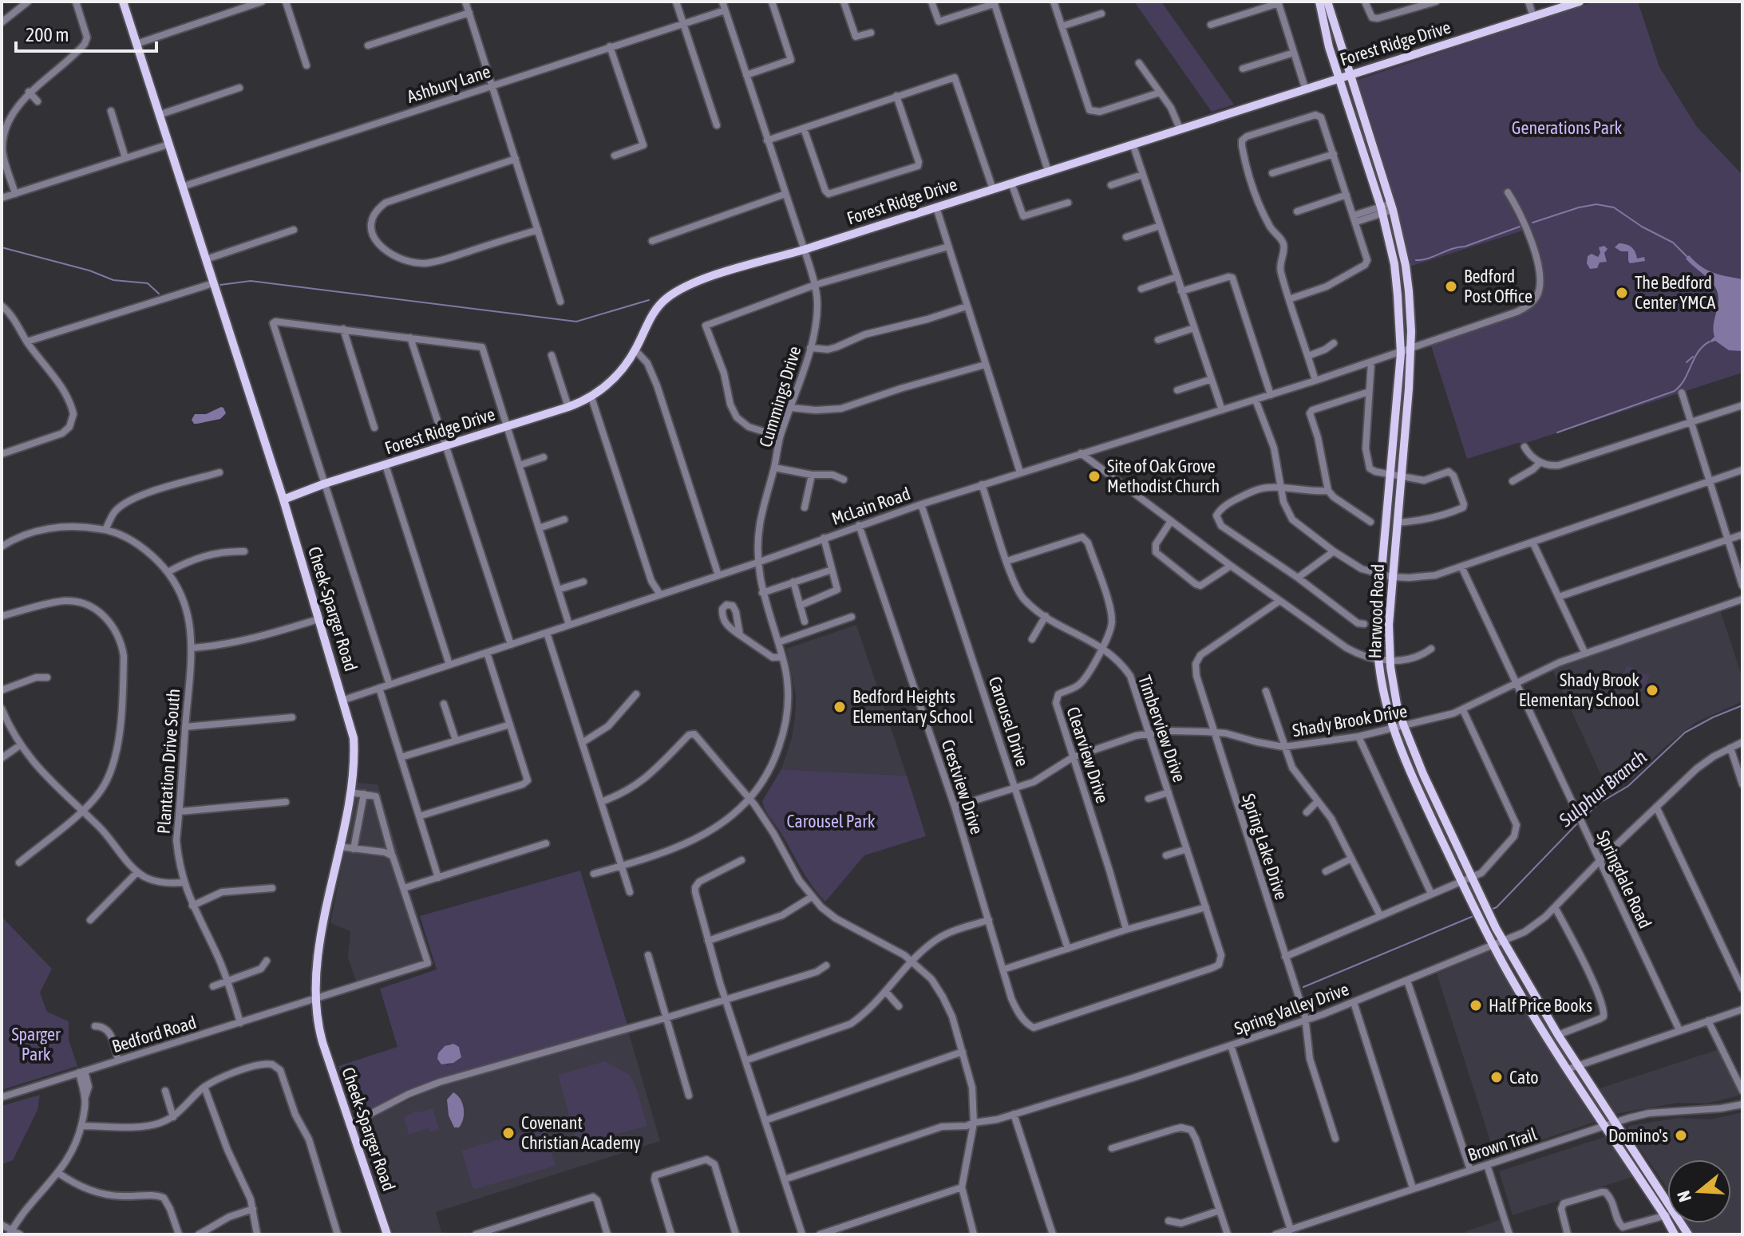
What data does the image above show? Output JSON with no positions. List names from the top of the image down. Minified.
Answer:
{"streets":{"main road":["Forest Ridge Drive","Cheek-Sparger Road","Harwood Road"],"street":["Ashbury Lane","Cummings Drive","McLain Road","Shady Brook Drive","Carousel Drive","Timberview Drive","Clearview Drive","Plantation Drive South","Crestview Drive","Spring Lake Drive","Springdale Road","Spring Valley Drive","Bedford Road","Brown Trail"]},"crossings":[["Forest Ridge Drive","Cummings Drive"],["Forest Ridge Drive","Cheek-Sparger Road"],["Forest Ridge Drive","Harwood Road"],["Ashbury Lane","Cummings Drive"],["Ashbury Lane","Cheek-Sparger Road"],["Cummings Drive","McLain Road"],["McLain Road","Cheek-Sparger Road"],["McLain Road","Harwood Road"],["McLain Road","Carousel Drive"],["McLain Road","Timberview Drive"],["McLain Road","Crestview Drive"],["Cheek-Sparger Road","Bedford Road"],["Harwood Road","Shady Brook Drive"],["Harwood Road","Spring Valley Drive"],["Harwood Road","Brown Trail"],["Shady Brook Drive","Carousel Drive"],["Shady Brook Drive","Timberview Drive"],["Shady Brook Drive","Clearview Drive"],["Shady Brook Drive","Crestview Drive"],["Shady Brook Drive","Spring Lake Drive"],["Shady Brook Drive","Springdale Road"],["Timberview Drive","Clearview Drive"],["Timberview Drive","Crestview Drive"],["Plantation Drive South","Bedford Road"],["Spring Lake Drive","Spring Valley Drive"],["Springdale Road","Spring Valley Drive"]],"water":["Sulphur Branch"],"parks":["Generations Park","Carousel Park","Sparger Park"],"places":["Bedford Post Office","The Bedford Center YMCA","Site of Oak Grove Methodist Church","Shady Brook Elementary School","Bedford Heights Elementary School","Half Price Books","Cato","Covenant Christian Academy","Domino's"],"scale_bar":"200 m","north":"left"}
